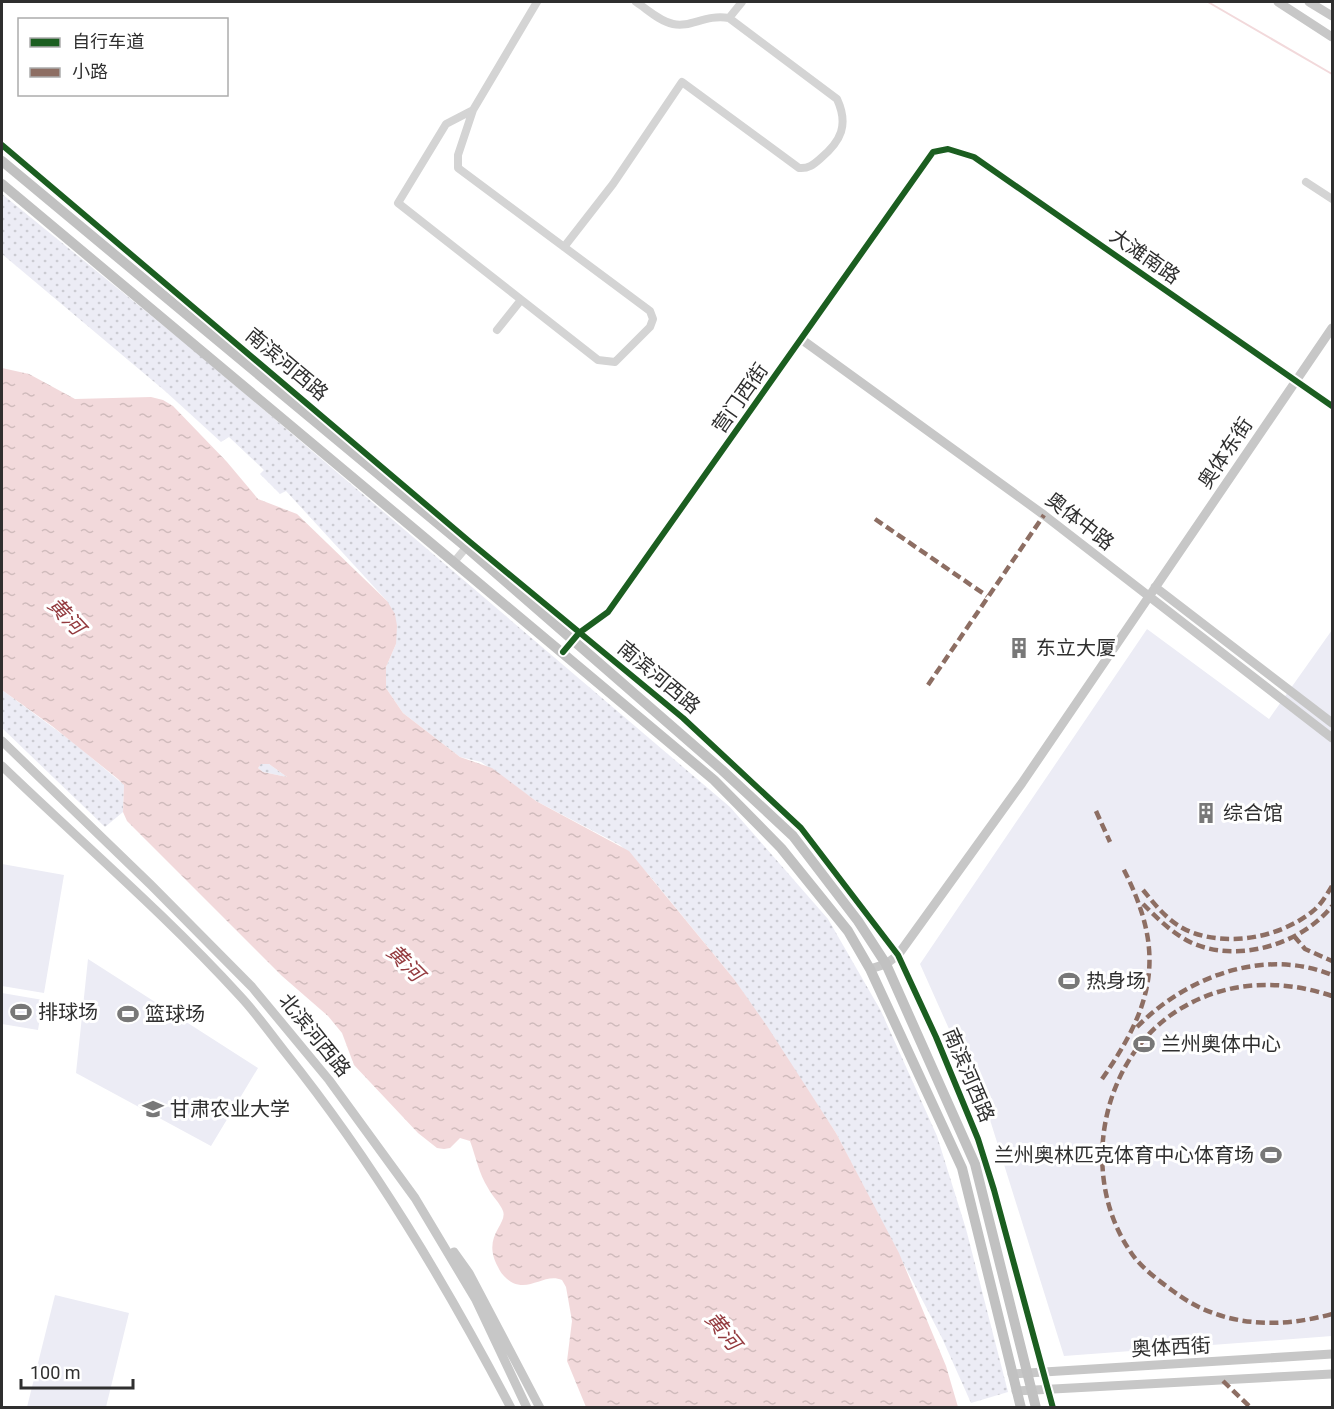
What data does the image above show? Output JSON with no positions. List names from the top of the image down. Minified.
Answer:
{"streets":{"highway":["南滨河西路"],"main road":["奥体东街","奥体中路","北滨河西路","奥体西街"],"street":["大滩南路","营门西街"]},"crossings":[["大滩南路","营门西街"],["大滩南路","奥体东街"],["南滨河西路","营门西街"],["南滨河西路","奥体东街"],["南滨河西路","奥体西街"],["营门西街","奥体中路"],["奥体东街","奥体中路"]],"water":["黄河"],"places":{"building":["东立大厦","综合馆"],"sports":["热身场","排球场","篮球场","兰州奥体中心","兰州奥林匹克体育中心体育场"],"school or university":["甘肃农业大学"]},"legend":["自行车道","小路"],"scale_bar":"100 m"}
